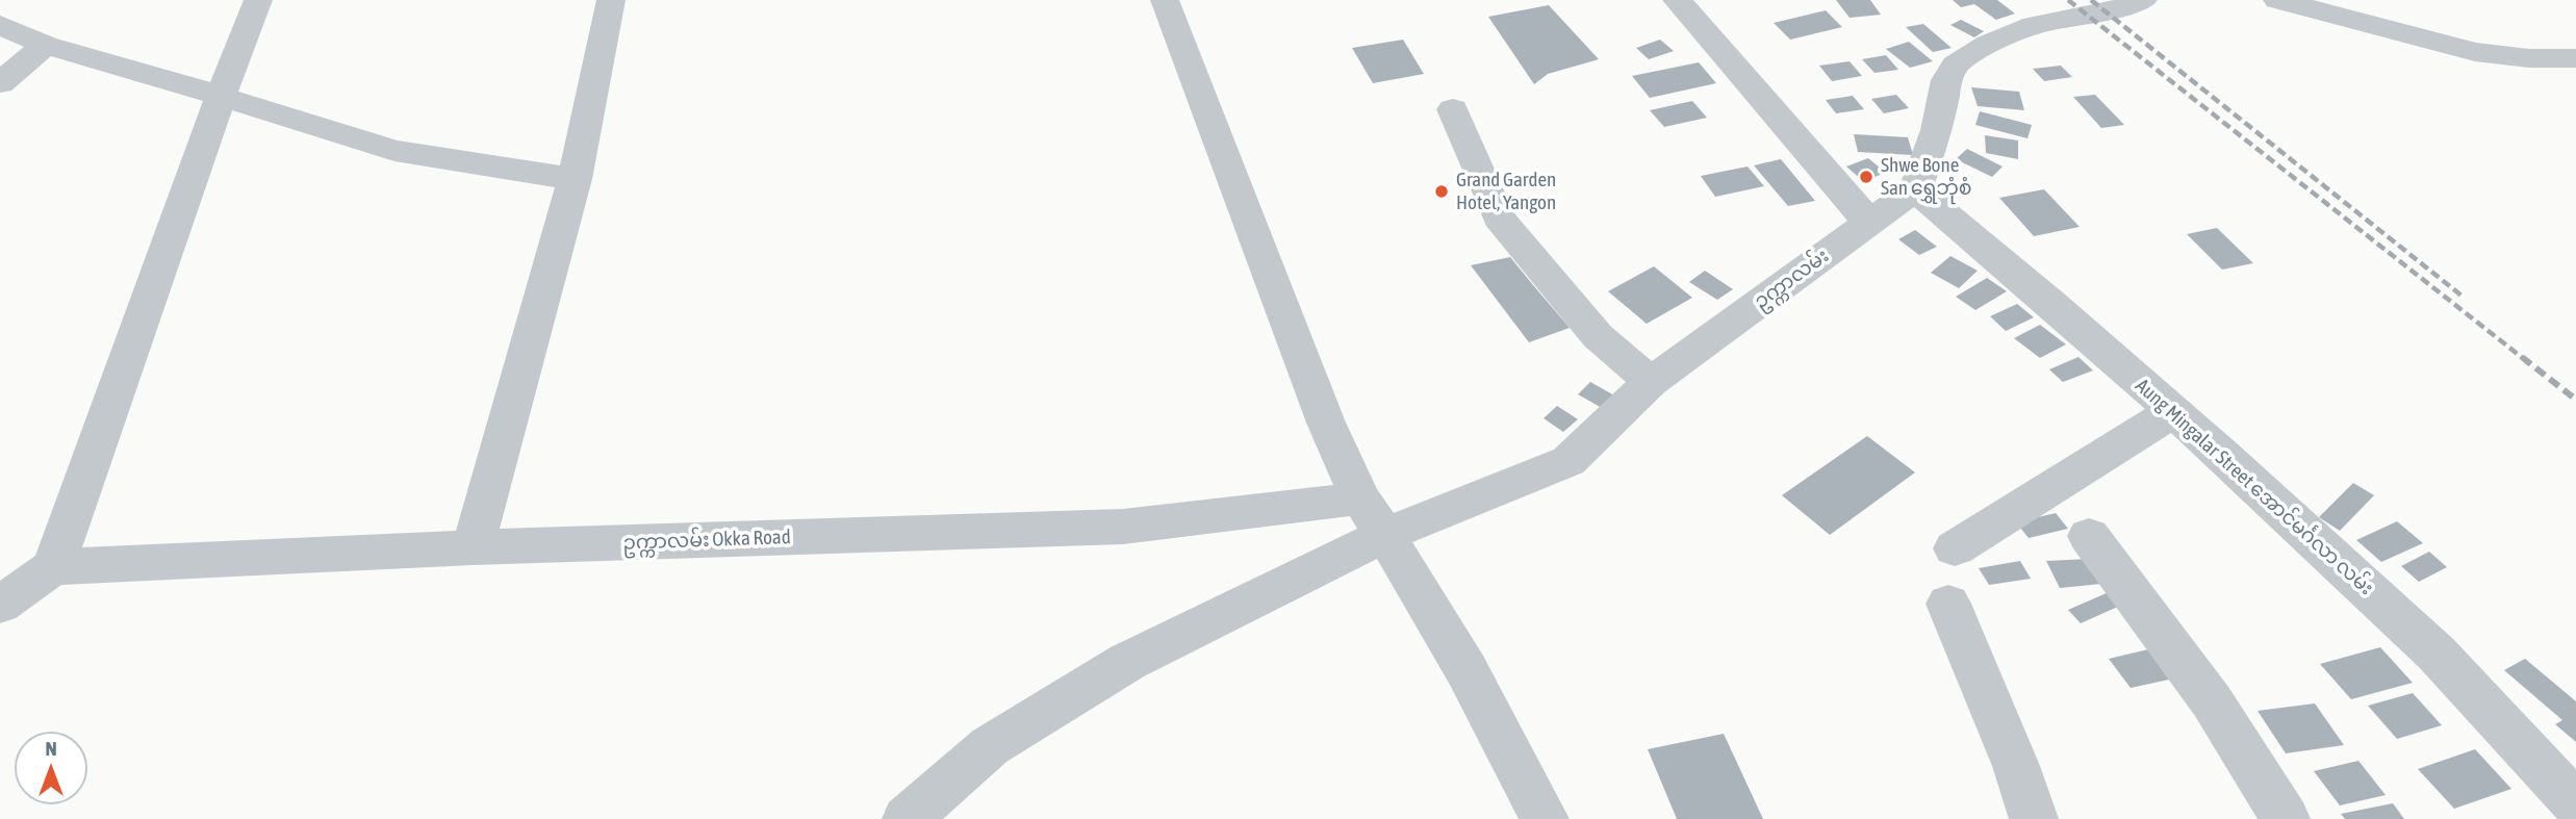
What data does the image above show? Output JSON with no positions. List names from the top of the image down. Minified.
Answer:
{"streets":{"street":["ဥက္ကာလမ်း","Aung Mingalar Street အောင်မင်္ဂလာ လမ်း","ဥက္ကာလမ်း Okka Road"]},"crossings":[["ဥက္ကာလမ်း","Aung Mingalar Street အောင်မင်္ဂလာ လမ်း"],["ဥက္ကာလမ်း","ဥက္ကာလမ်း Okka Road"]],"places":["Shwe Bone San ရွှေဘုံစံ","Grand Garden Hotel, Yangon"],"north":"top"}
